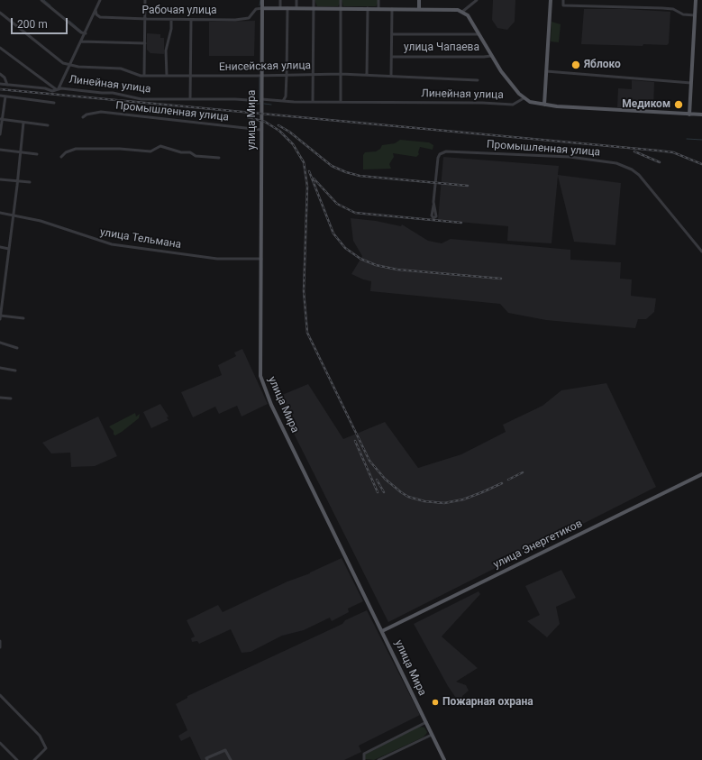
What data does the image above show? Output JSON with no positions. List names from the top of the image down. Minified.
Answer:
{"streets":{"main road":["улица Чапаева","улица Мира","улица Энергетиков"],"street":["Рабочая улица","Енисейская улица","Линейная улица","Промышленная улица","улица Тельмана"]},"crossings":[["Рабочая улица","улица Мира"],["улица Чапаева","Линейная улица"],["Енисейская улица","улица Мира"],["Линейная улица","улица Мира"],["Промышленная улица","улица Мира"],["улица Мира","улица Тельмана"],["улица Мира","улица Энергетиков"]],"places":["Яблоко","Медиком","Пожарная охрана"],"scale_bar":"200 m"}
